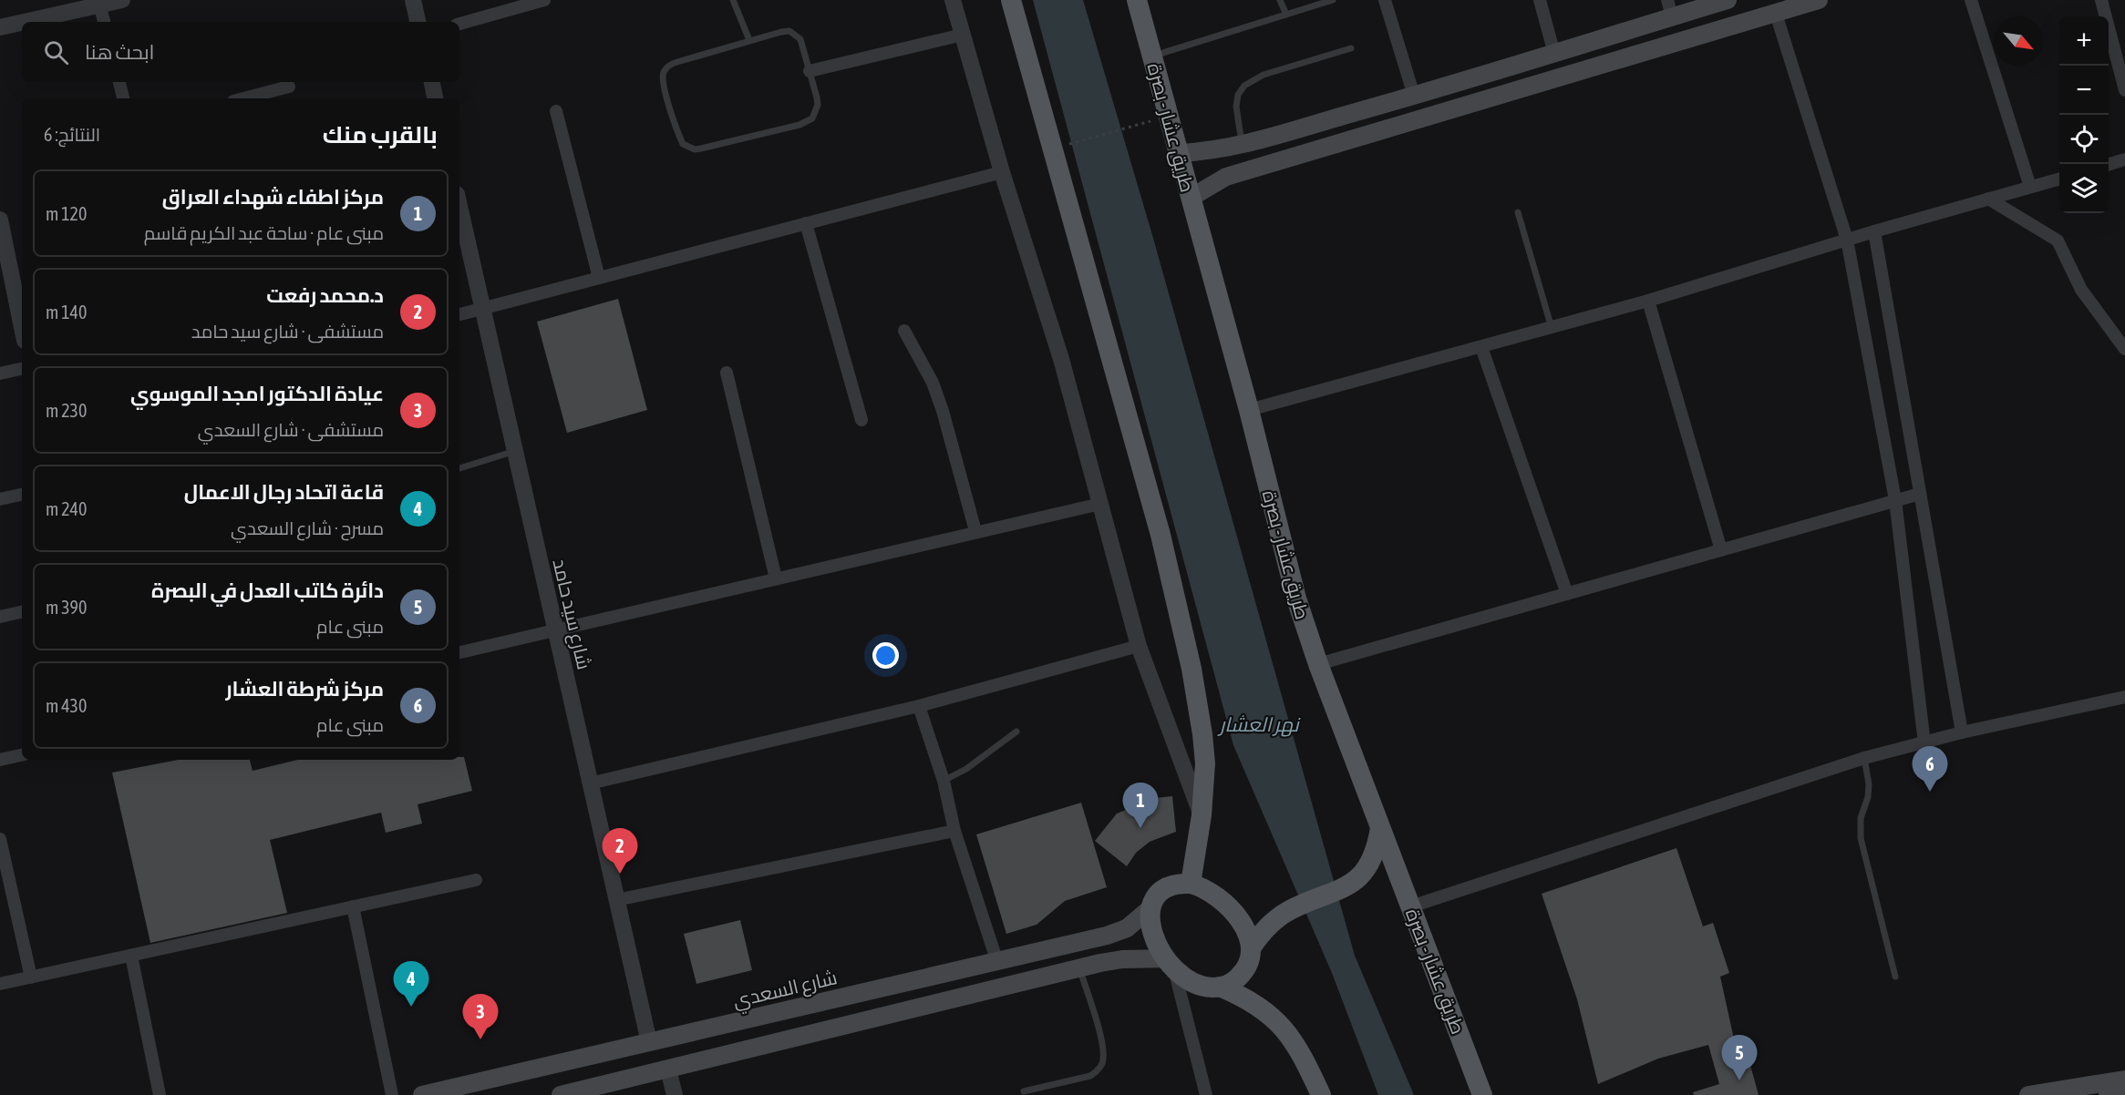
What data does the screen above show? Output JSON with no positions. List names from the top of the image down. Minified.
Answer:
{"streets":{"main road":["طريق عشار - بصرة","شارع السعدي"],"street":["شارع سيد حامد"]},"crossings":[["شارع سيد حامد","شارع السعدي"]],"water":["نهر العشار"],"north":"bottom right","page":{"map_buttons":["+","−"],"search":"ابحث هنا","heading":["بالقرب منك","النتائج: 6"],"list":[{"mark":"1","name":"مركز اطفاء شهداء العراق","note":"مبنى عام · ساحة عبد الكريم قاسم","value":"120 m"},{"mark":"2","name":"د.محمد رفعت","note":"مستشفى · شارع سيد حامد","value":"140 m"},{"mark":"3","name":"عيادة الدكتور امجد الموسوي","note":"مستشفى · شارع السعدي","value":"230 m"},{"mark":"4","name":"قاعة اتحاد رجال الاعمال","note":"مسرح · شارع السعدي","value":"240 m"},{"mark":"5","name":"دائرة كاتب العدل في البصرة","note":"مبنى عام","value":"390 m"},{"mark":"6","name":"مركز شرطة العشار","note":"مبنى عام","value":"430 m"}],"pins":["6","1","2","4","3","5"]}}
